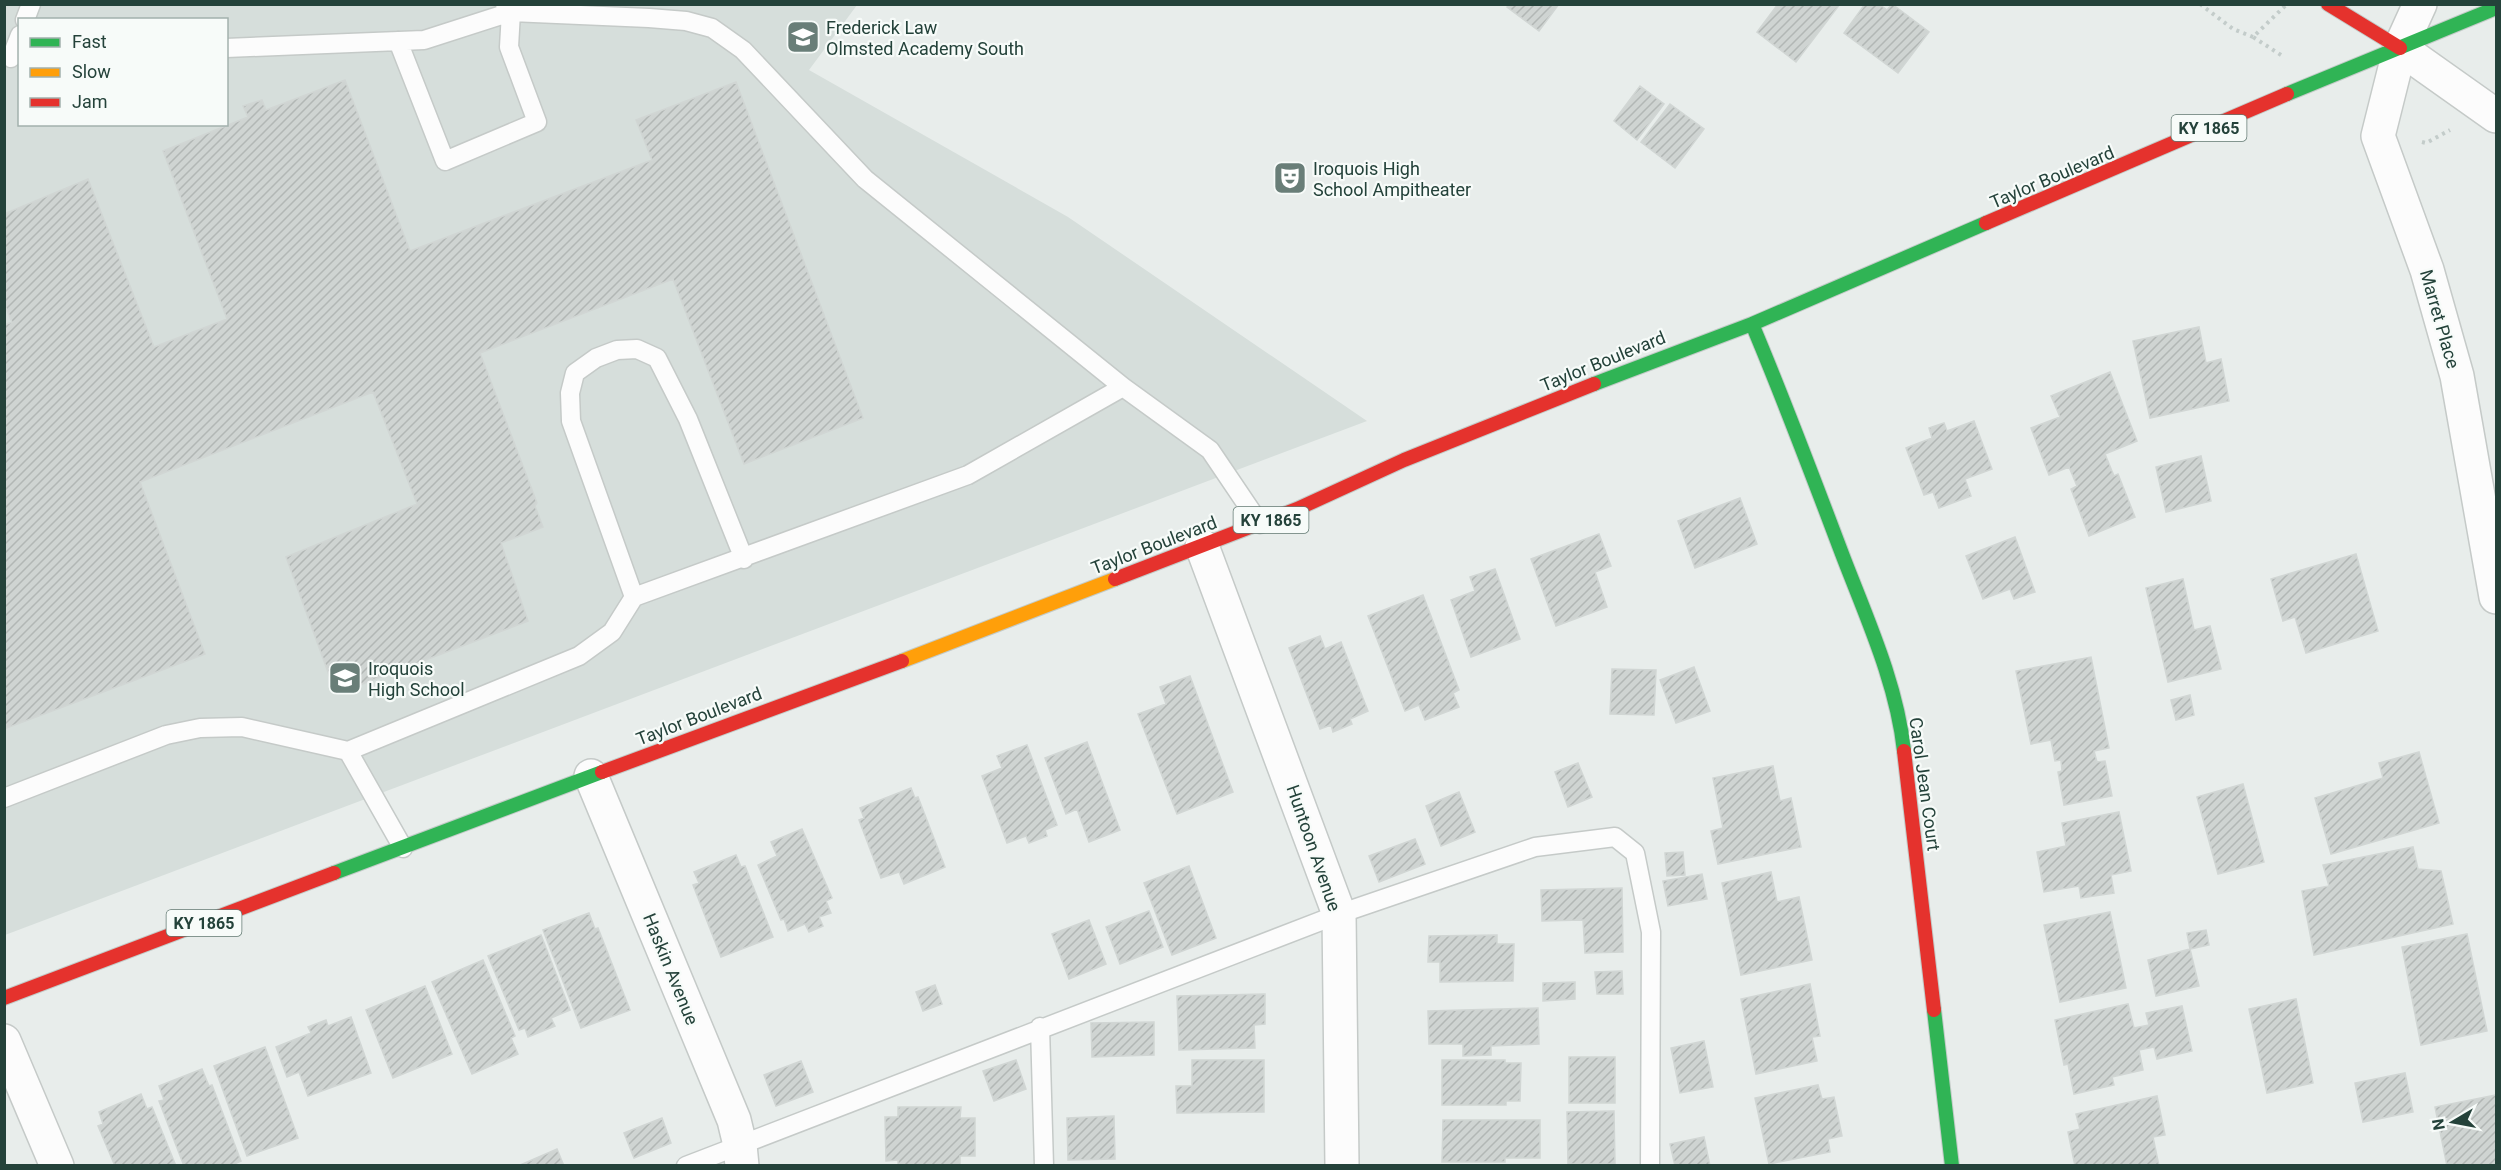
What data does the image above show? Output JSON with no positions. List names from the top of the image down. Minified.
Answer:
{"streets":{"main road":["KY 1865","Taylor Boulevard","Carol Jean Court"],"street":["Marret Place","Huntoon Avenue","Haskin Avenue"]},"crossings":[["KY 1865","Taylor Boulevard"],["KY 1865","Marret Place"],["Taylor Boulevard","Marret Place"],["Taylor Boulevard","Carol Jean Court"],["Taylor Boulevard","Huntoon Avenue"],["Taylor Boulevard","Haskin Avenue"]],"places":{"school or university":["Frederick Law Olmsted Academy South","Iroquois High School"],"theatre":["Iroquois High School Ampitheater"]},"legend":["Fast","Slow","Jam"],"north":"left"}
